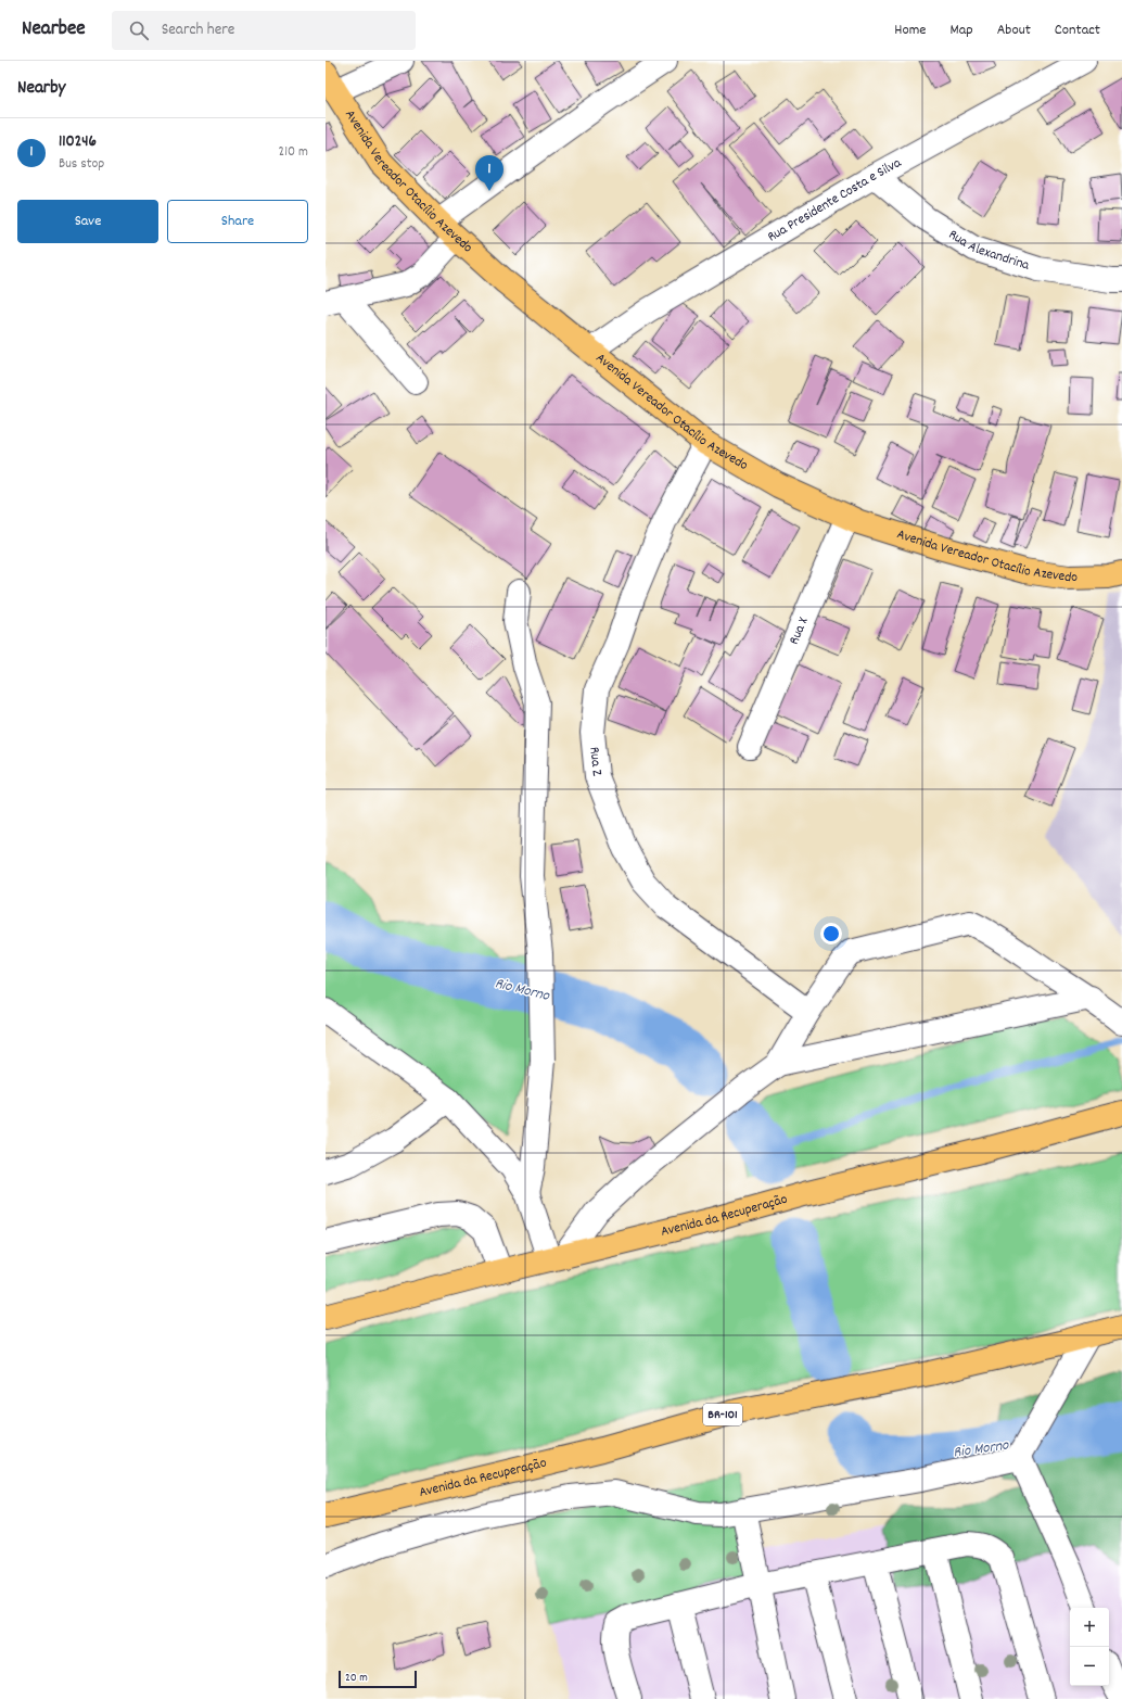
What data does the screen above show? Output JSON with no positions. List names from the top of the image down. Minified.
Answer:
{"streets":{"main road":["Avenida Vereador Otacílio Azevedo","Avenida da Recuperação","BR-101"],"street":["Rua Presidente Costa e Silva","Rua Alexandrina","Rua X","Rua Z"]},"crossings":[["Avenida Vereador Otacílio Azevedo","Rua Presidente Costa e Silva"],["Avenida Vereador Otacílio Azevedo","Rua X"],["Avenida Vereador Otacílio Azevedo","Rua Z"],["Rua Presidente Costa e Silva","Rua Alexandrina"]],"water":["Rio Morno"],"scale_bar":"20 m","page":{"header":"Nearbee","search":"Search here","nav":["Home","Map","About","Contact"],"heading":"Nearby","list":[{"mark":"1","name":"110246","note":"Bus stop","value":"210 m"}],"pins":"1","buttons":["Save","Share"],"map_buttons":["+","−"],"scale":"20 m"}}
